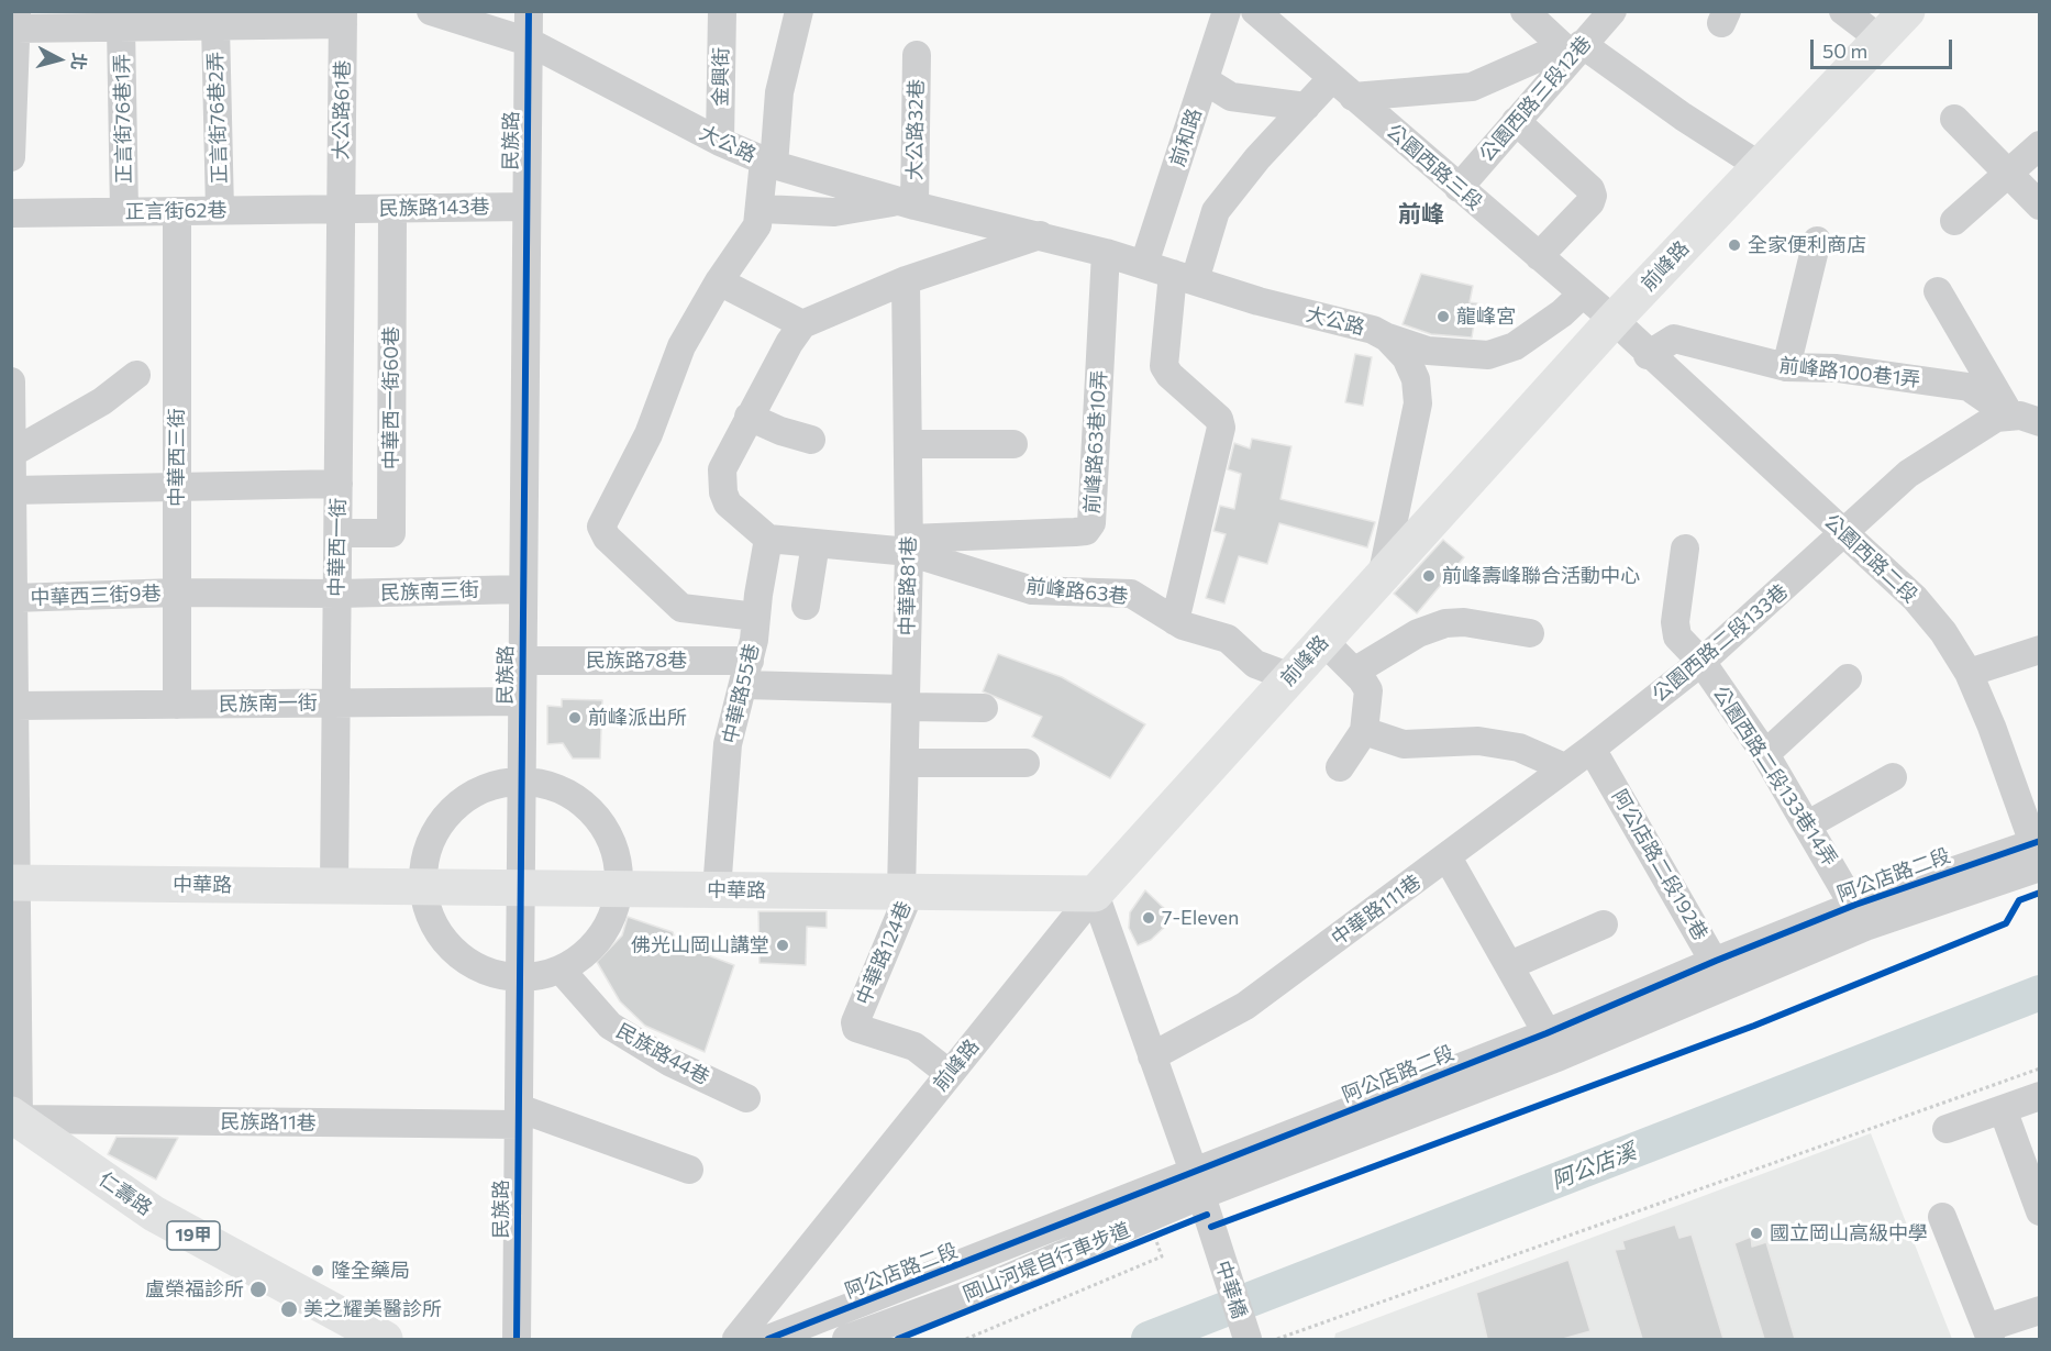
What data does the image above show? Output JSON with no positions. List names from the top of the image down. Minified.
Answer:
{"streets":{"main road":["前峰路","中華路","仁壽路","19甲"],"street":["金興街","公園西路三段12巷","大公路61巷","正言街76巷2弄","正言街76巷1弄","大公路32巷","前和路","民族路","大公路","公園西路三段","民族路143巷","正言街62巷","前峰路100巷1弄","中華西一街60巷","前峰路63巷10弄","中華西三街","中華西一街","公園西路二段","中華路81巷","民族南三街","前峰路63巷","中華西三街9巷","公園西路二段133巷","民族路78巷","中華路55巷","民族南一街","公園西路二段133巷14弄","阿公店路二段192巷","阿公店路二段","中華路111巷","中華路124巷","民族路44巷","民族路11巷","中華橋"],"cycle path":["岡山河堤自行車步道"]},"crossings":[["金興街","大公路"],["公園西路三段12巷","公園西路三段"],["大公路61巷","民族路143巷"],["大公路61巷","正言街62巷"],["大公路61巷","中華西一街"],["正言街76巷2弄","正言街62巷"],["正言街76巷1弄","正言街62巷"],["大公路32巷","大公路"],["前和路","大公路"],["民族路","大公路"],["民族路","民族路143巷"],["民族路","民族南三街"],["民族路","民族路78巷"],["民族路","民族南一街"],["民族路","中華路"],["民族路","民族路11巷"],["大公路","前峰路"],["大公路","前峰路63巷10弄"],["公園西路三段","前峰路"],["公園西路三段","公園西路二段"],["民族路143巷","正言街62巷"],["民族路143巷","中華西一街60巷"],["民族路143巷","中華西一街"],["正言街62巷","中華西三街"],["正言街62巷","中華西一街"],["前峰路","公園西路二段"],["前峰路","前峰路63巷"],["前峰路","中華路"],["前峰路","中華路124巷"],["前峰路100巷1弄","公園西路二段"],["前峰路100巷1弄","公園西路二段133巷"],["中華西一街60巷","中華西一街"],["前峰路63巷10弄","中華路81巷"],["前峰路63巷10弄","前峰路63巷"],["中華西三街","民族南三街"],["中華西三街","中華西三街9巷"],["中華西三街","民族南一街"],["中華西一街","民族南三街"],["中華西一街","民族南一街"],["中華西一街","中華路"],["公園西路二段","公園西路二段133巷"],["公園西路二段","阿公店路二段"],["中華路81巷","前峰路63巷"],["中華路81巷","民族路78巷"],["中華路81巷","中華路"],["中華路81巷","中華路124巷"],["民族南三街","中華西三街9巷"],["前峰路63巷","中華路55巷"],["公園西路二段133巷","公園西路二段133巷14弄"],["公園西路二段133巷","阿公店路二段192巷"],["公園西路二段133巷","中華路111巷"],["民族路78巷","中華路55巷"],["中華路55巷","中華路"],["公園西路二段133巷14弄","阿公店路二段"],["阿公店路二段192巷","阿公店路二段"],["阿公店路二段192巷","中華路111巷"],["阿公店路二段","中華橋"],["中華路","中華路124巷"],["民族路11巷","仁壽路"]],"districts":["前峰"],"water":["阿公店溪"],"places":["全家便利商店","龍峰宮","前峰壽峰聯合活動中心","前峰派出所","7-Eleven","佛光山岡山講堂","國立岡山高級中學","隆全藥局","盧榮福診所","美之耀美醫診所"],"scale_bar":"50 m","north":"right"}
